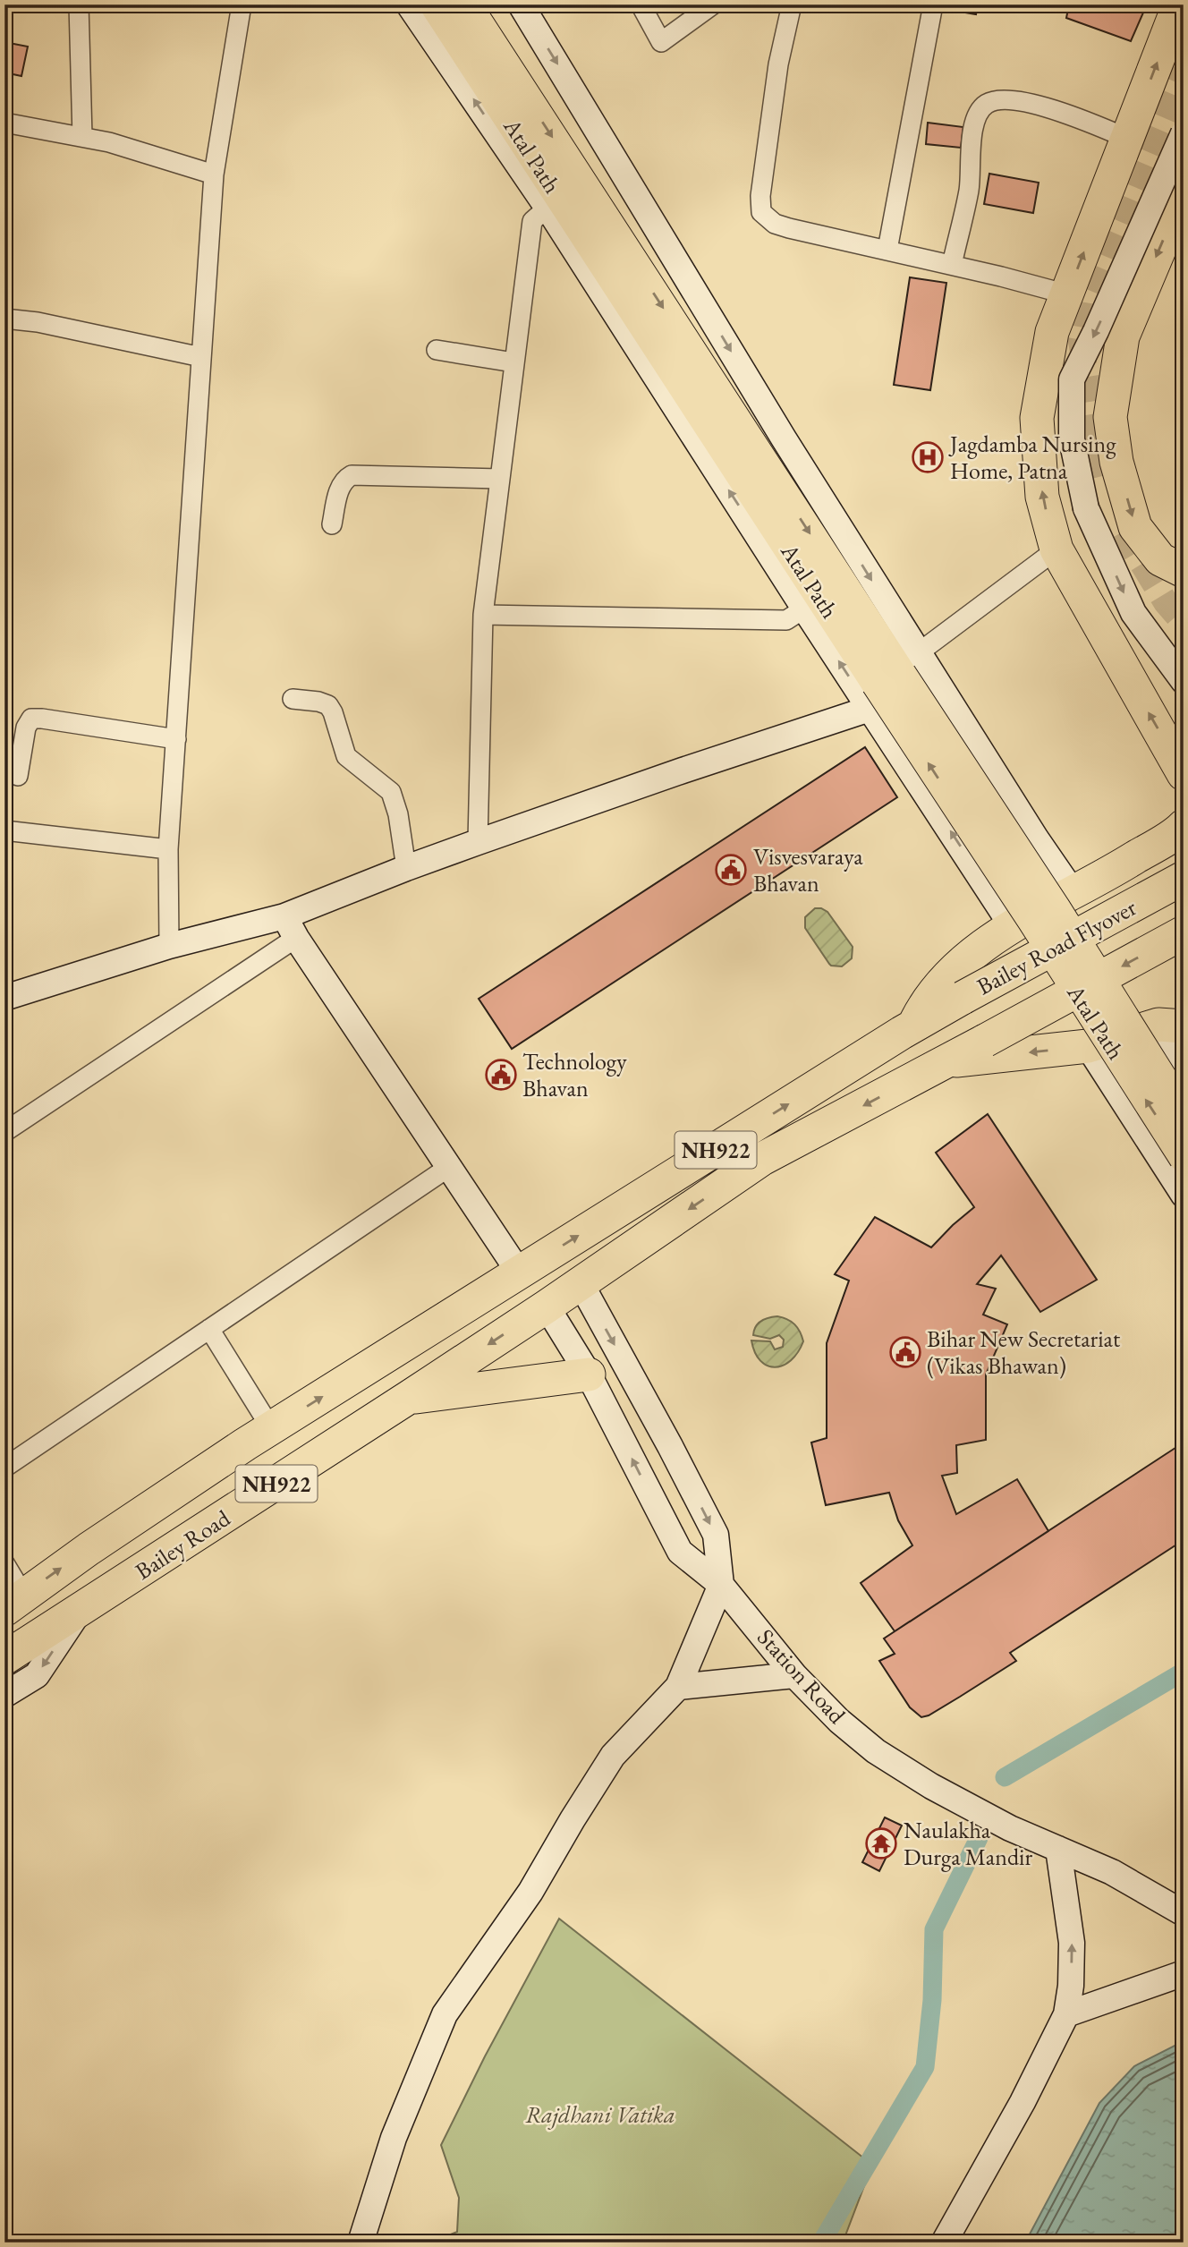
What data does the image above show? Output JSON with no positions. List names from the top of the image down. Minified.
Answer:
{"streets":{"highway":["Bailey Road Flyover","NH922","Bailey Road"],"main road":["Atal Path"],"street":["Station Road"]},"crossings":[["Bailey Road Flyover","NH922"],["NH922","Bailey Road"],["NH922","Station Road"],["Bailey Road","Station Road"]],"parks":["Rajdhani Vatika"],"places":{"hospital":["Jagdamba Nursing Home, Patna"],"public building":["Visvesvaraya Bhavan","Technology Bhavan","Bihar New Secretariat (Vikas Bhawan)"],"temple":["Naulakha Durga Mandir"]}}
